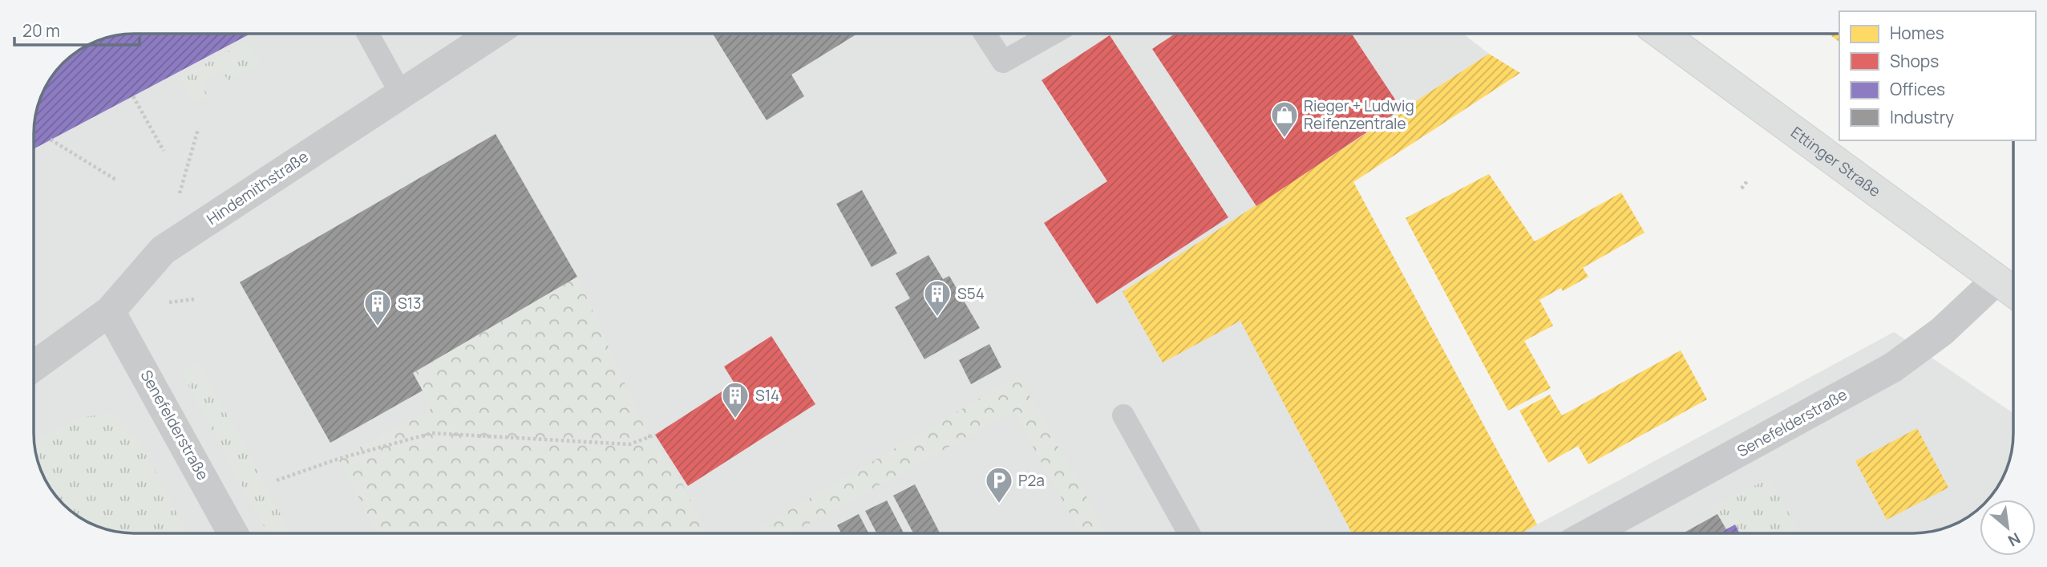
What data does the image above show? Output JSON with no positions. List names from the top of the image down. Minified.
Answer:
{"streets":{"main road":["Ettinger Straße"],"street":["Hindemithstraße","Senefelderstraße"]},"crossings":[["Ettinger Straße","Senefelderstraße"],["Hindemithstraße","Senefelderstraße"]],"places":{"shop":["Rieger + Ludwig Reifenzentrale"],"building":["S54","S13","S14"],"parking":["P2a"]},"legend":["Homes","Shops","Offices","Industry"],"scale_bar":"20 m","north":"bottom right"}
